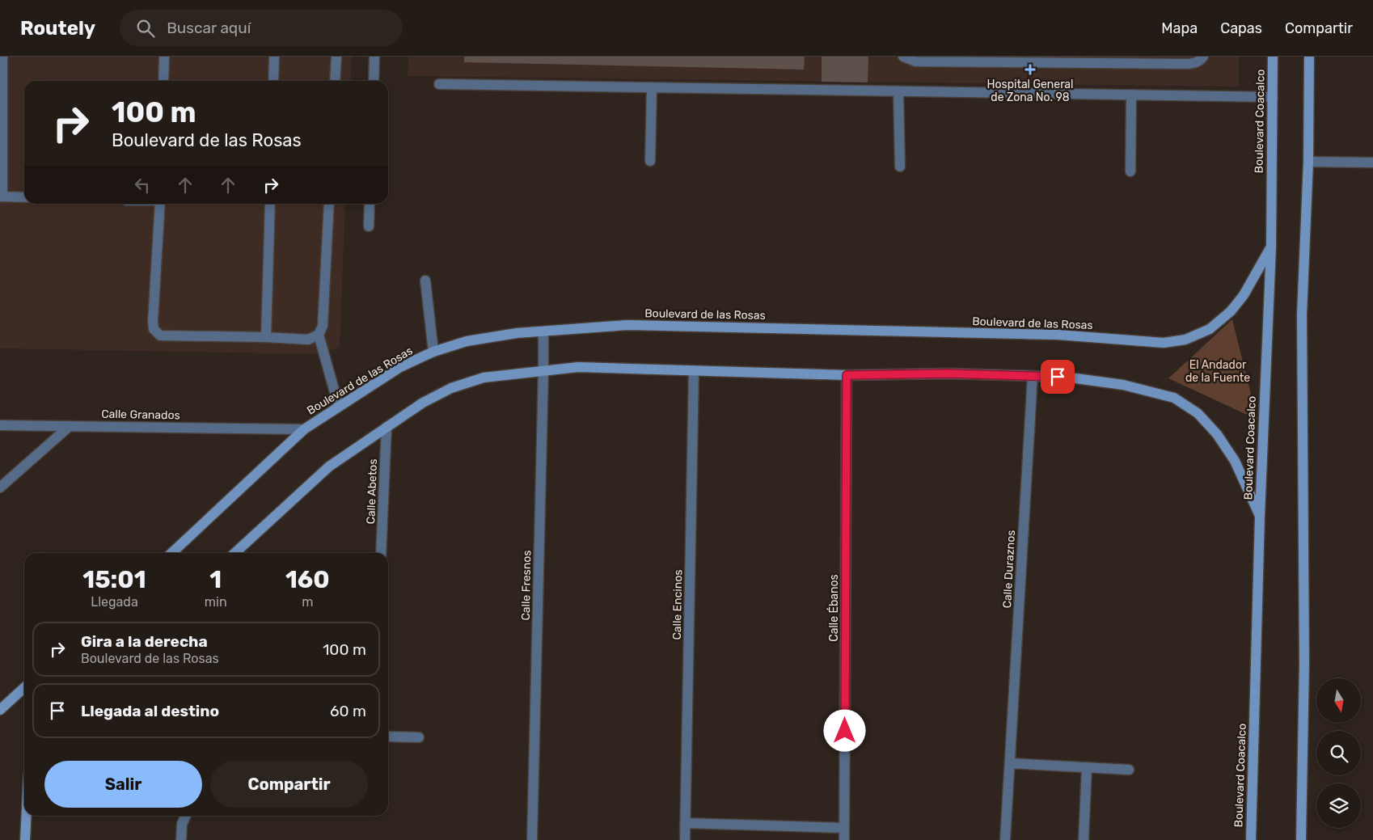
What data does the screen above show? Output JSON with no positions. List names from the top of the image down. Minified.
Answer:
{"streets":{"street":["Boulevard Coacalco","Boulevard de las Rosas","Calle Granados","Calle Abetos","Calle Duraznos","Calle Fresnos","Calle Encinos","Calle Ébanos"]},"crossings":[["Boulevard Coacalco","Boulevard de las Rosas"],["Boulevard de las Rosas","Calle Granados"],["Boulevard de las Rosas","Calle Fresnos"]],"parks":["El Andador de la Fuente"],"places":{"health":["Hospital General de Zona No. 98"]},"north":"bottom","page":{"header":"Routely","search":"Buscar aquí","nav":["Mapa","Capas","Compartir"],"turn":["100 m","Boulevard de las Rosas"],"eta":["15:01","Llegada","1","min","160","m"],"list":[{"name":"Gira a la derecha","note":"Boulevard de las Rosas","value":"100 m"},{"name":"Llegada al destino","value":"60 m"}],"buttons":["Salir","Compartir"]}}
